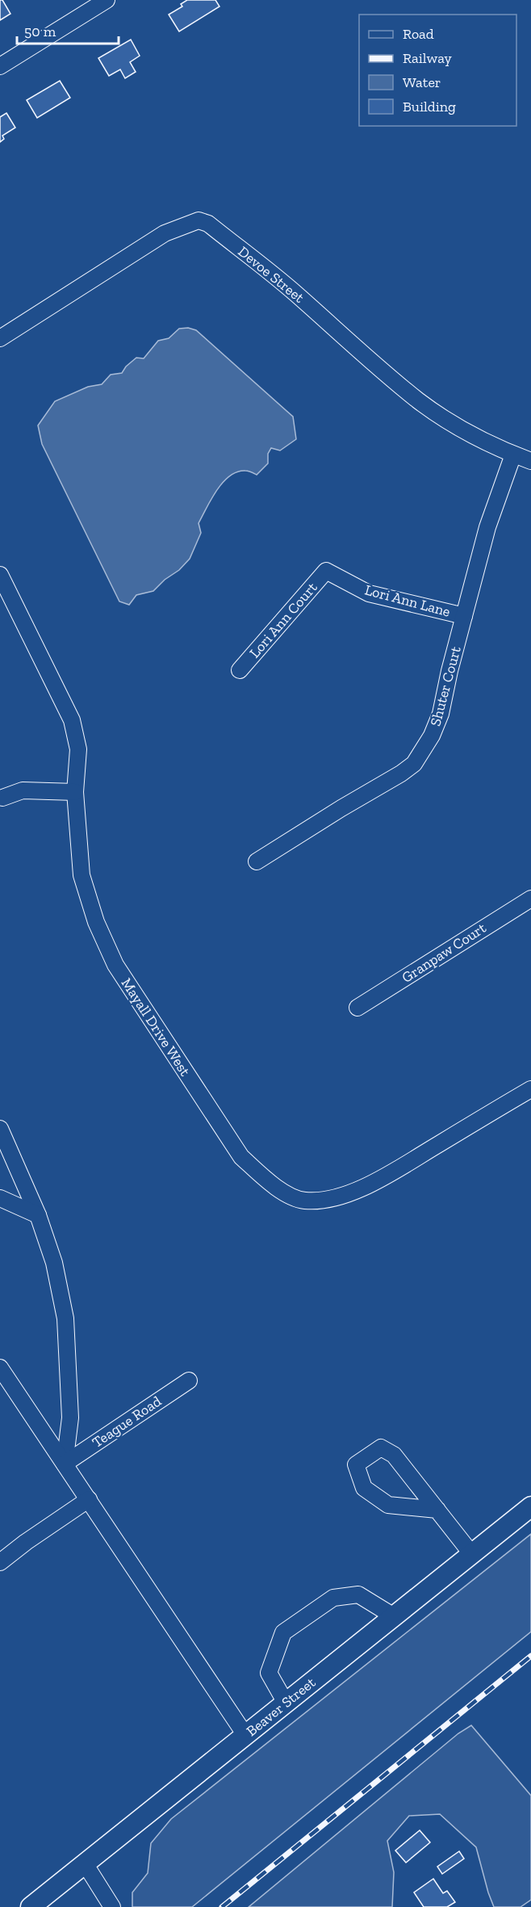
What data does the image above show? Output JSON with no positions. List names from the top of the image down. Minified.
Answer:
{"streets":{"main road":["Beaver Street"],"street":["Devoe Street","Lori Ann Lane","Lori Ann Court","Shuter Court","Granpaw Court","Mayall Drive West","Teague Road"]},"crossings":[["Devoe Street","Shuter Court"],["Lori Ann Lane","Lori Ann Court"],["Lori Ann Lane","Shuter Court"]],"legend":["Road","Railway","Water","Building"],"scale_bar":"50 m"}
